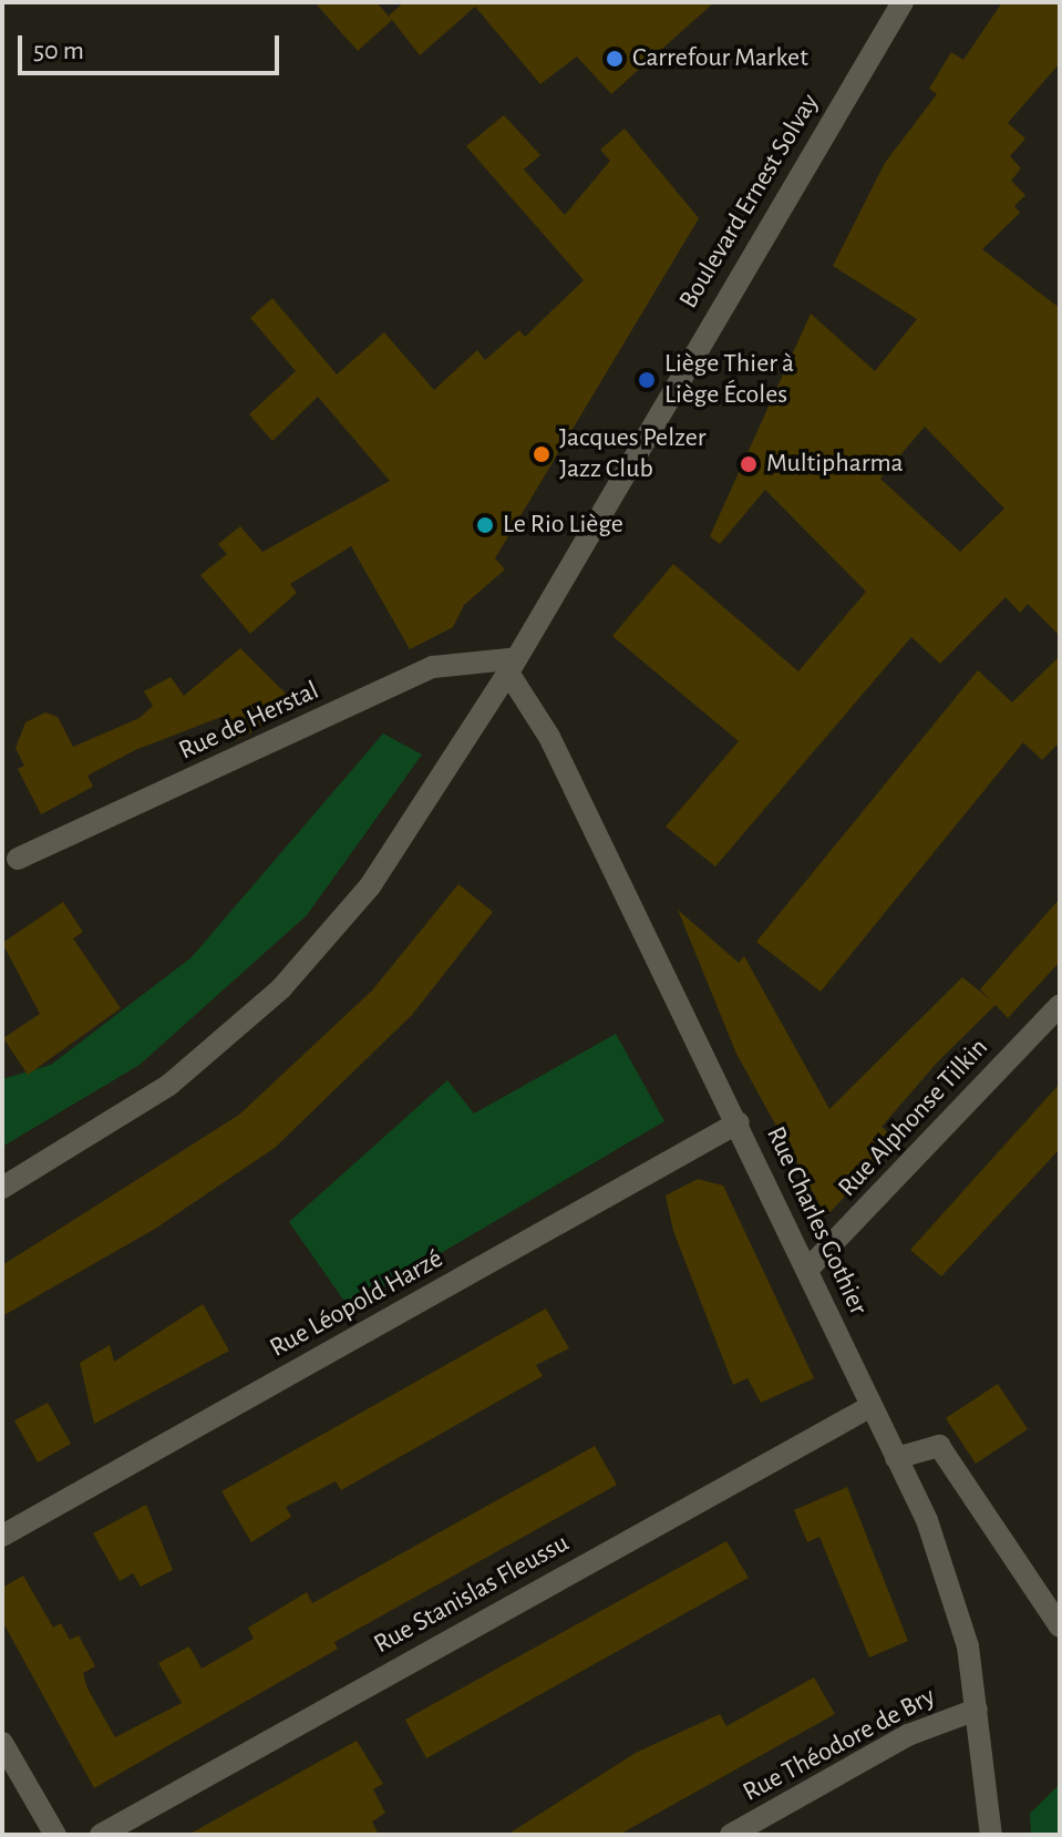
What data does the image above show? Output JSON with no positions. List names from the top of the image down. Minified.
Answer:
{"streets":{"street":["Boulevard Ernest Solvay","Rue de Herstal","Rue Alphonse Tilkin","Rue Charles Gothier","Rue Léopold Harzé","Rue Stanislas Fleussu","Rue Théodore de Bry"]},"crossings":[["Boulevard Ernest Solvay","Rue de Herstal"],["Boulevard Ernest Solvay","Rue Charles Gothier"],["Rue de Herstal","Rue Charles Gothier"],["Rue Alphonse Tilkin","Rue Charles Gothier"],["Rue Charles Gothier","Rue Léopold Harzé"],["Rue Charles Gothier","Rue Stanislas Fleussu"],["Rue Charles Gothier","Rue Théodore de Bry"]],"places":["Carrefour Market","Liège Thier à Liège Écoles","Jacques Pelzer Jazz Club","Multipharma","Le Rio Liège"],"scale_bar":"50 m"}
